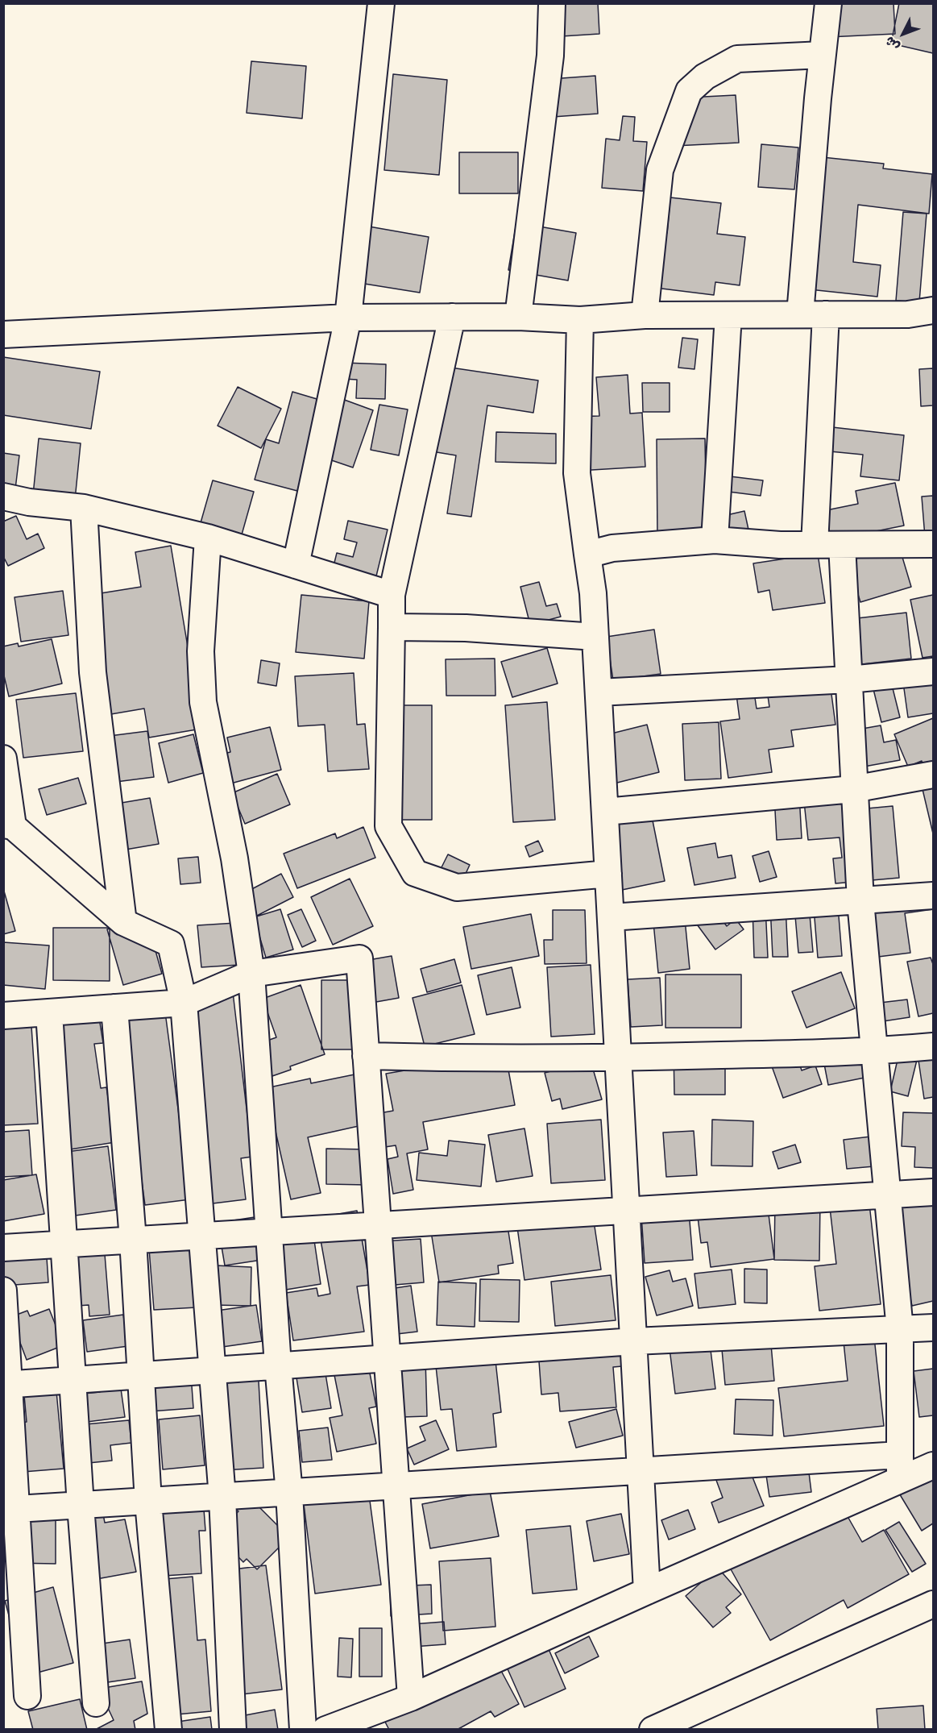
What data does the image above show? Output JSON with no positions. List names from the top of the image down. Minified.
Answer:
{"north":"bottom left"}
